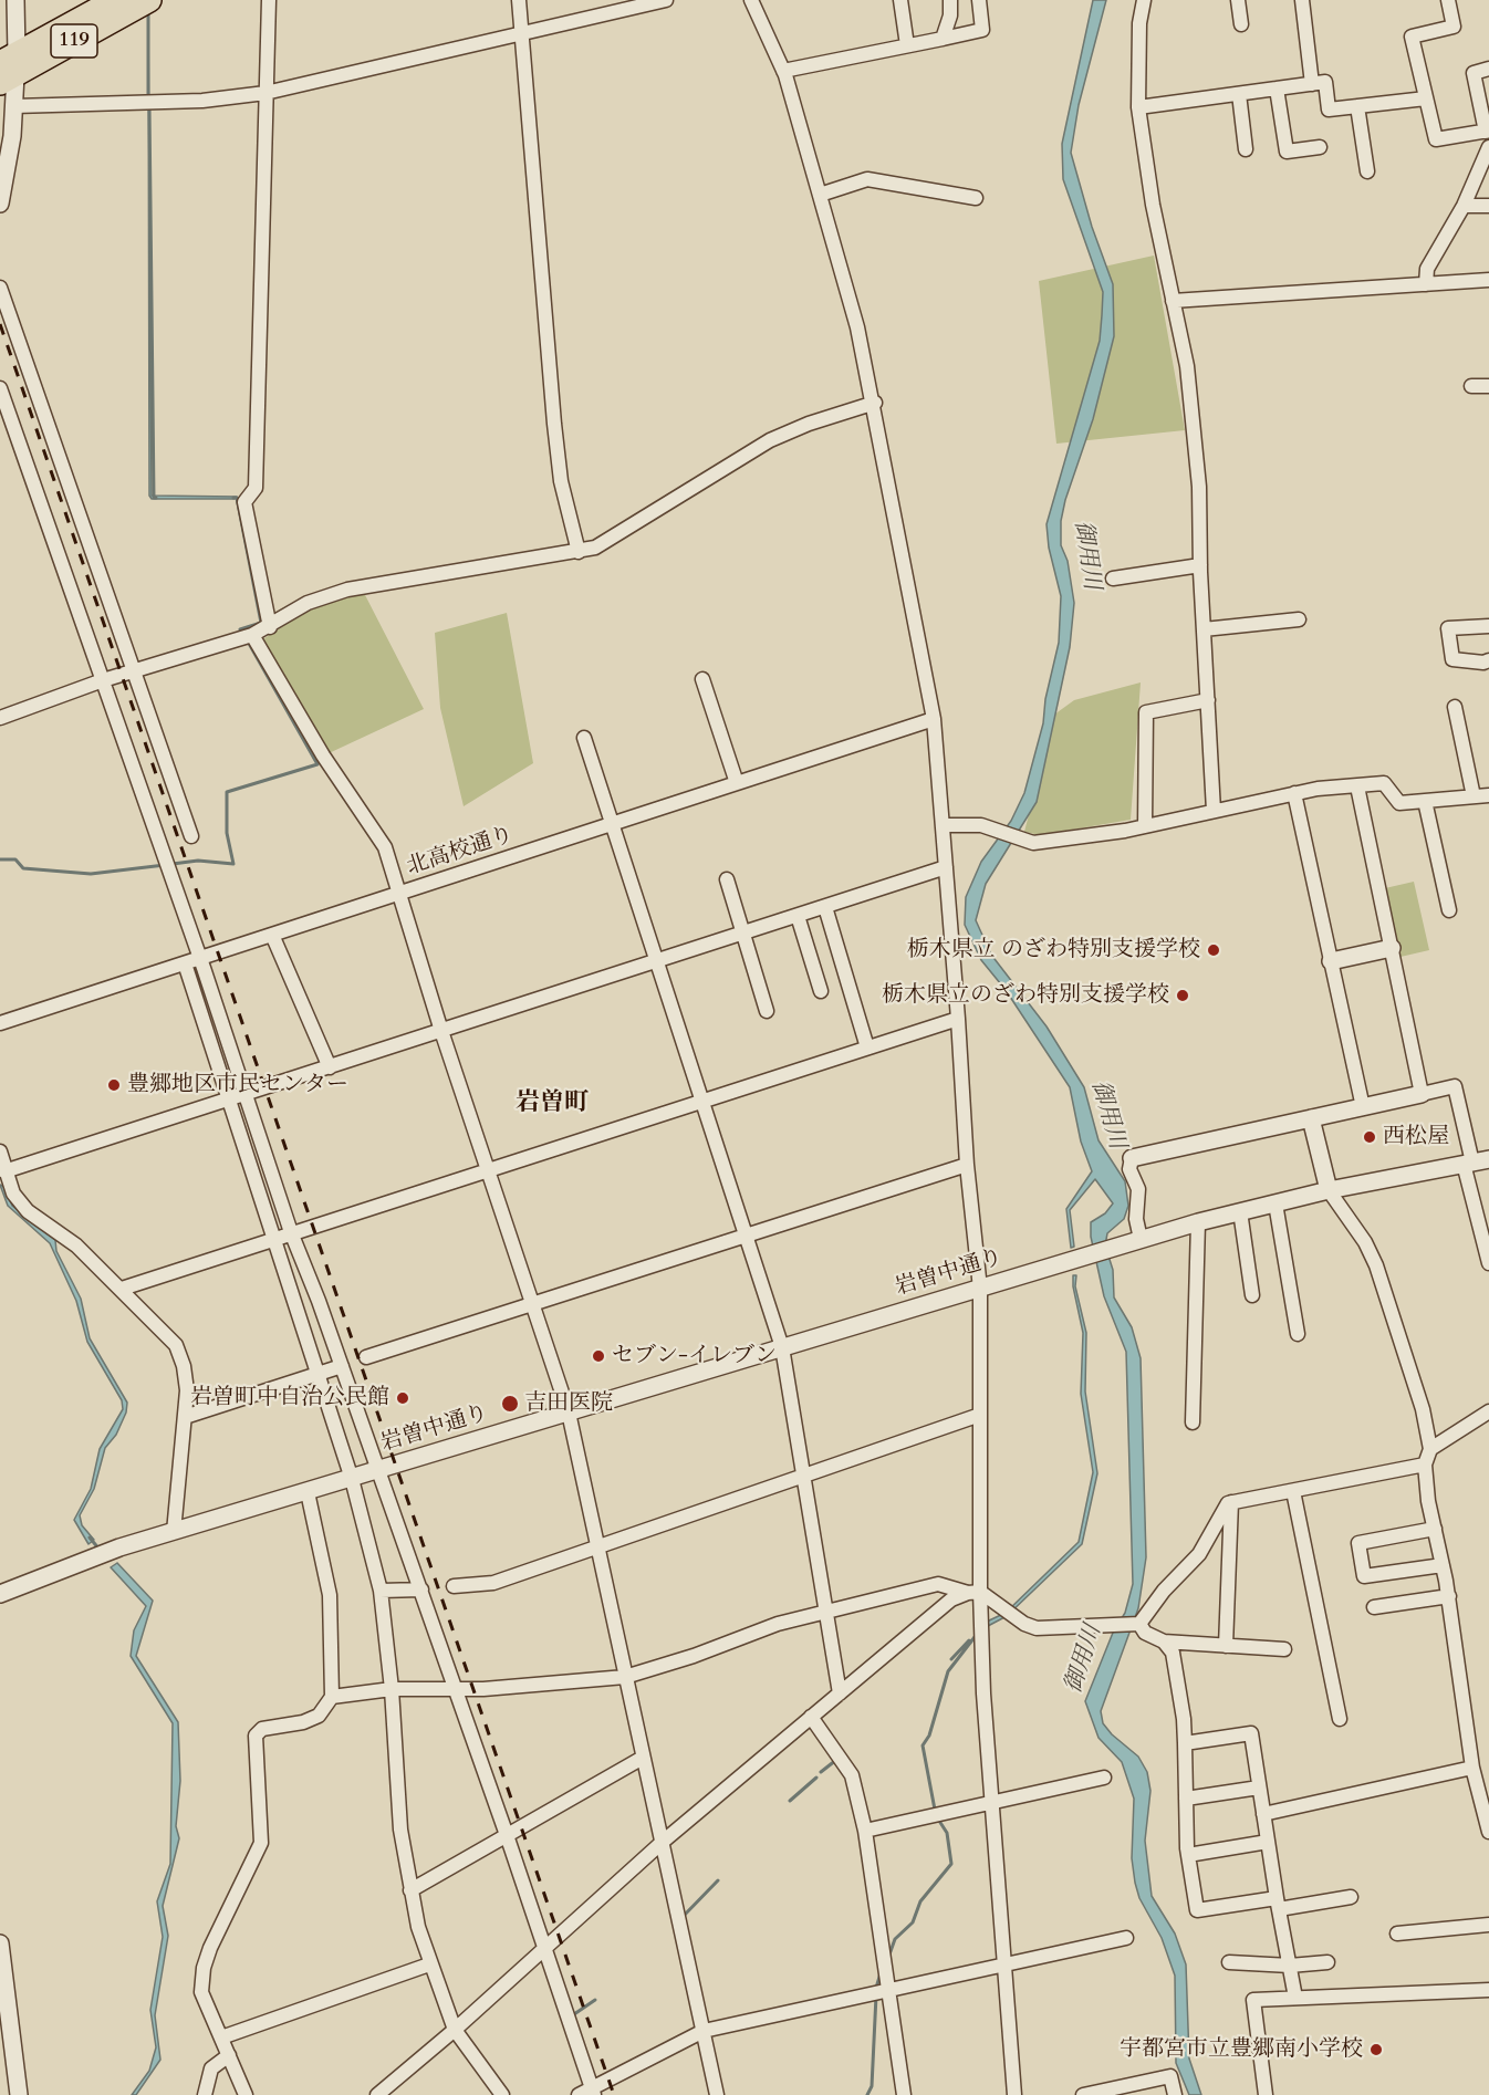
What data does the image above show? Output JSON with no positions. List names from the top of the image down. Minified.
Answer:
{"streets":{"highway":["119"],"street":["北高校通り","岩曽中通り"]},"districts":["岩曽町"],"water":["御用川"],"places":["栃木県立 のざわ特別支援学校","栃木県立のざわ特別支援学校","豊郷地区市民センター","西松屋","セブン-イレブン","岩曽町中自治公民館","吉田医院","宇都宮市立豊郷南小学校"]}
